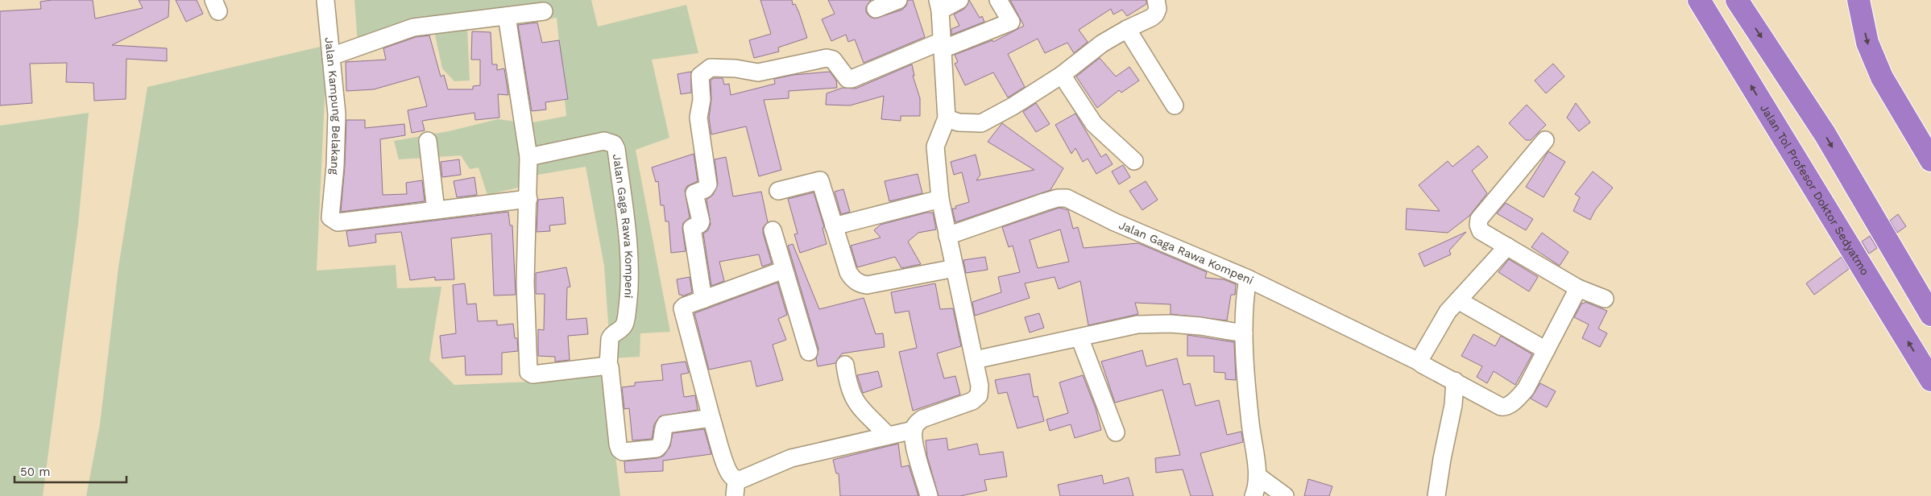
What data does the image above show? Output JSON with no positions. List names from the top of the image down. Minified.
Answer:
{"streets":{"highway":["Jalan Tol Profesor Doktor Sedyatmo"],"street":["Jalan Kampung Belakang","Jalan Gaga Rawa Kompeni"]},"scale_bar":"50 m"}
